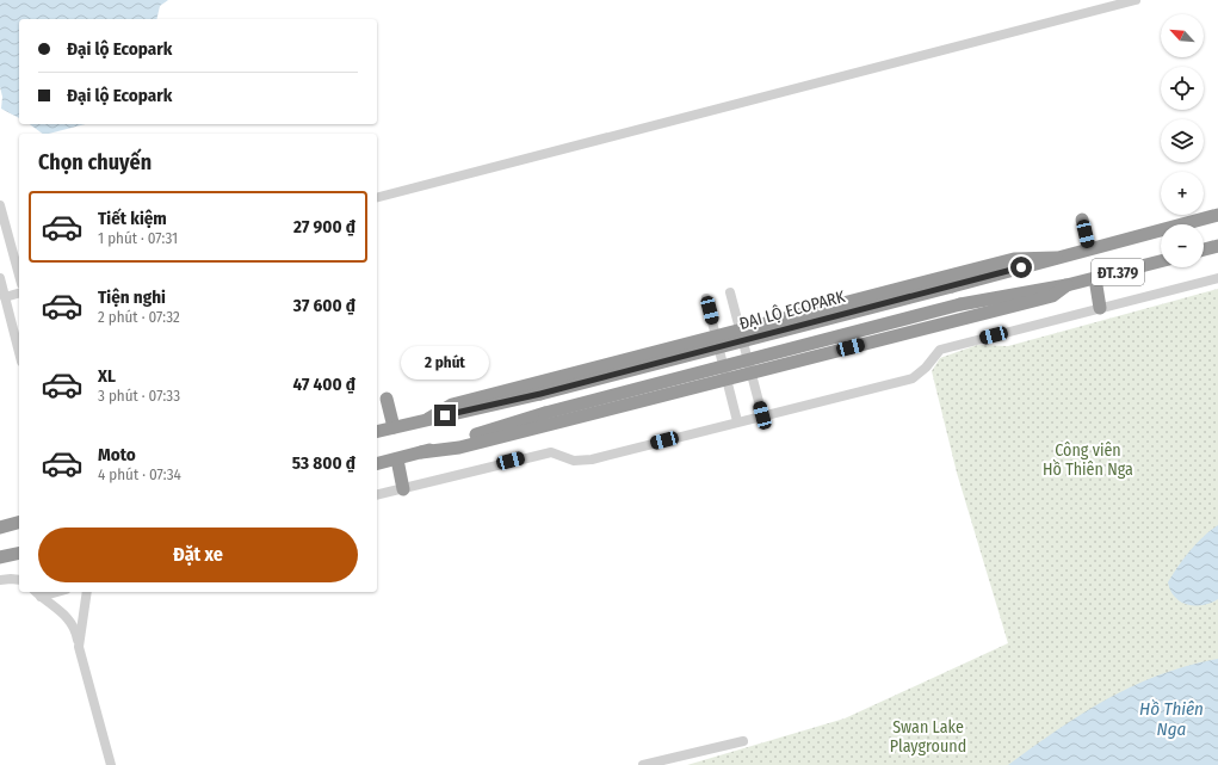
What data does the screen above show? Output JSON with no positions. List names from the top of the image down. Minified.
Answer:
{"streets":{"highway":["ĐT.379","ĐẠI LỘ ECOPARK"]},"water":["Hồ Thiên Nga"],"parks":["Công viên Hồ Thiên Nga","Swan Lake Playground"],"north":"top left","page":{"map_buttons":["+","−"],"banner":["Đại lộ Ecopark","Đại lộ Ecopark"],"heading":"Chọn chuyến","list":[{"name":"Tiết kiệm","note":"1 phút · 07:31","value":"27 900 ₫"},{"name":"Tiện nghi","note":"2 phút · 07:32","value":"37 600 ₫"},{"name":"XL","note":"3 phút · 07:33","value":"47 400 ₫"},{"name":"Moto","note":"4 phút · 07:34","value":"53 800 ₫"}],"bubble":"2 phút","buttons":"Đặt xe"}}
